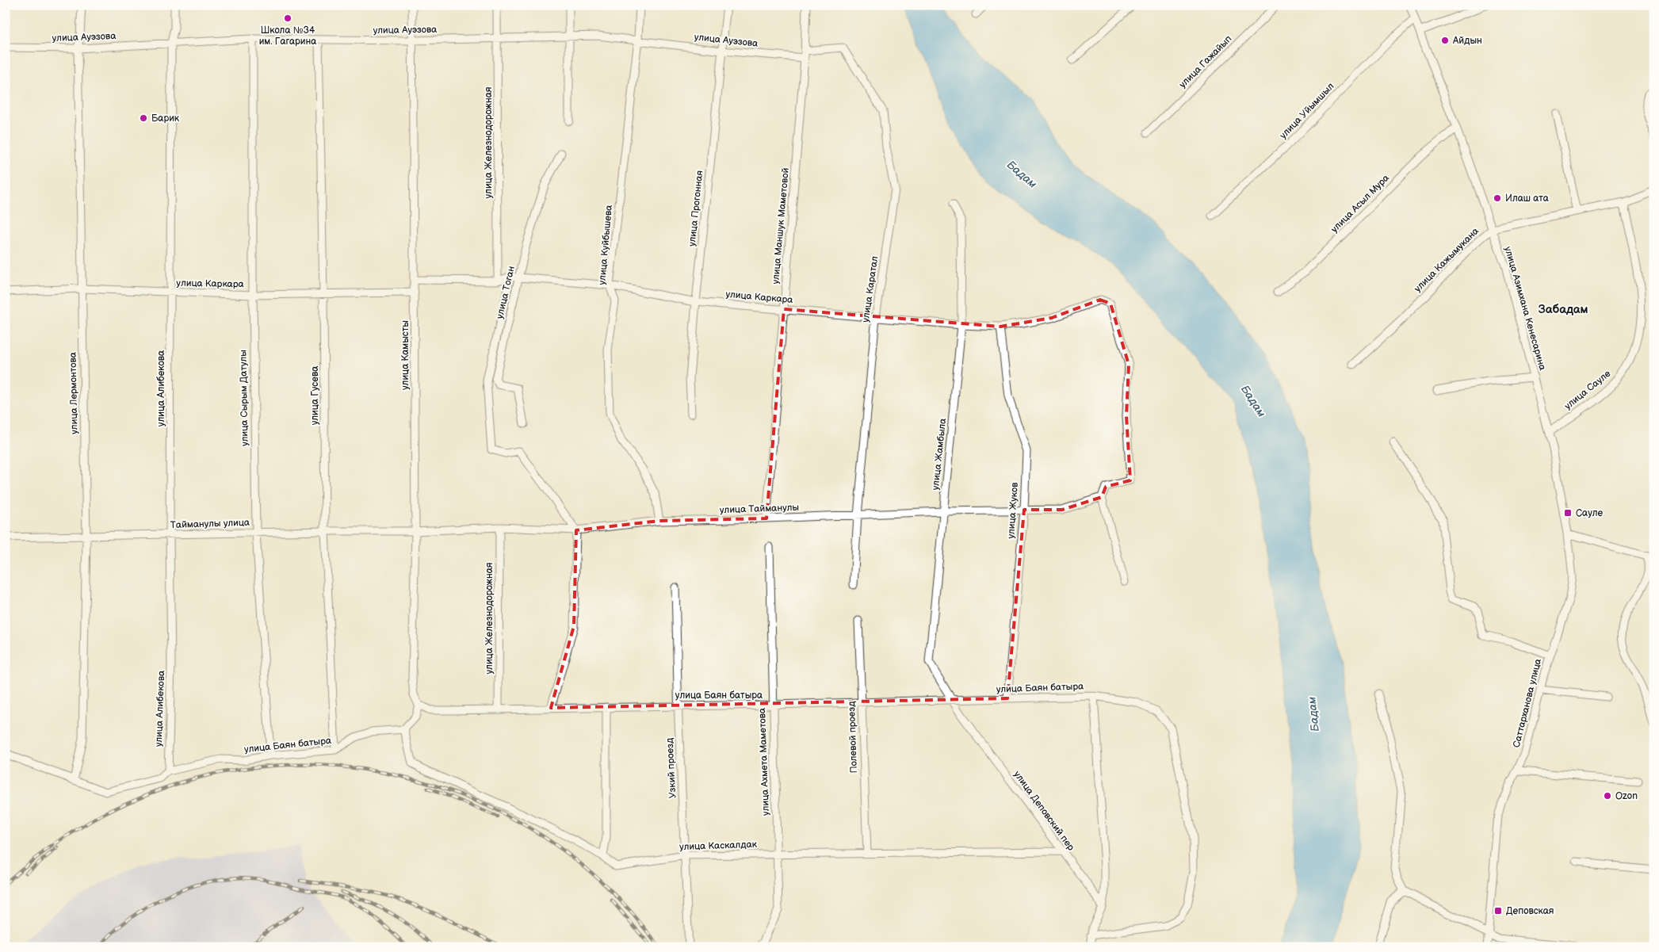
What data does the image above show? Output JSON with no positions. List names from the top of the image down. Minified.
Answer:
{"streets":{"street":["улица Ауэзова","улица Гажайып","улица Уйымшыл","улица Железнодорожная","улица Асыл Мура","улица Прогонная","улица Маншук Маметовой","улица Куйбышева","улица Кажымукана","улица Каркара","улица Каратал","улица Тоган","улица Азимхана Кенесарина","улица Камысты","улица Алибекова","улица Сауле","улица Лермонтова","улица Гусева","улица Сырым Датулы","улица Жамбыла","улица Тайманулы","улица Жуков","Тайманулы улица","улица Баян батыра","Саттарханова улица","Полевой проезд","улица Ахмета Маметова","Узкий проезд","улица Деповский пер","улица Каскалдак"]},"crossings":[["улица Ауэзова","улица Железнодорожная"],["улица Ауэзова","улица Прогонная"],["улица Ауэзова","улица Маншук Маметовой"],["улица Ауэзова","улица Куйбышева"],["улица Ауэзова","улица Каратал"],["улица Ауэзова","улица Камысты"],["улица Ауэзова","улица Алибекова"],["улица Ауэзова","улица Лермонтова"],["улица Ауэзова","улица Гусева"],["улица Ауэзова","улица Сырым Датулы"],["улица Уйымшыл","улица Азимхана Кенесарина"],["улица Железнодорожная","улица Каркара"],["улица Железнодорожная","улица Тайманулы"],["улица Железнодорожная","улица Баян батыра"],["улица Асыл Мура","улица Азимхана Кенесарина"],["улица Прогонная","улица Каркара"],["улица Маншук Маметовой","улица Каркара"],["улица Маншук Маметовой","улица Каратал"],["улица Маншук Маметовой","улица Тайманулы"],["улица Куйбышева","улица Каркара"],["улица Куйбышева","улица Тайманулы"],["улица Кажымукана","улица Азимхана Кенесарина"],["улица Кажымукана","улица Сауле"],["улица Каркара","улица Каратал"],["улица Каркара","улица Тоган"],["улица Каркара","улица Камысты"],["улица Каркара","улица Алибекова"],["улица Каркара","улица Лермонтова"],["улица Каркара","улица Гусева"],["улица Каркара","улица Сырым Датулы"],["улица Каркара","улица Жамбыла"],["улица Каркара","улица Тайманулы"],["улица Каркара","улица Жуков"],["улица Каратал","улица Тайманулы"],["улица Азимхана Кенесарина","улица Сауле"],["улица Азимхана Кенесарина","Саттарханова улица"],["улица Камысты","улица Тайманулы"],["улица Камысты","Тайманулы улица"],["улица Камысты","улица Баян батыра"],["улица Алибекова","Тайманулы улица"],["улица Алибекова","улица Баян батыра"],["улица Лермонтова","Тайманулы улица"],["улица Лермонтова","улица Баян батыра"],["улица Гусева","Тайманулы улица"],["улица Гусева","улица Баян батыра"],["улица Сырым Датулы","Тайманулы улица"],["улица Сырым Датулы","улица Баян батыра"],["улица Жамбыла","улица Тайманулы"],["улица Жамбыла","улица Баян батыра"],["улица Жамбыла","улица Деповский пер"],["улица Тайманулы","улица Жуков"],["улица Тайманулы","Тайманулы улица"],["улица Жуков","улица Баян батыра"],["улица Баян батыра","Полевой проезд"],["улица Баян батыра","улица Ахмета Маметова"],["улица Баян батыра","Узкий проезд"],["улица Баян батыра","улица Деповский пер"],["улица Баян батыра","улица Каскалдак"],["Полевой проезд","улица Каскалдак"],["улица Ахмета Маметова","улица Каскалдак"],["Узкий проезд","улица Каскалдак"],["улица Деповский пер","улица Каскалдак"]],"districts":["Забадам"],"water":["Бадам"],"places":{"other":["Школа №34 им. Гагарина","Айдын","Барик","Илаш ата","Ozon"],"transit":["Сауле","Деповская"]}}
